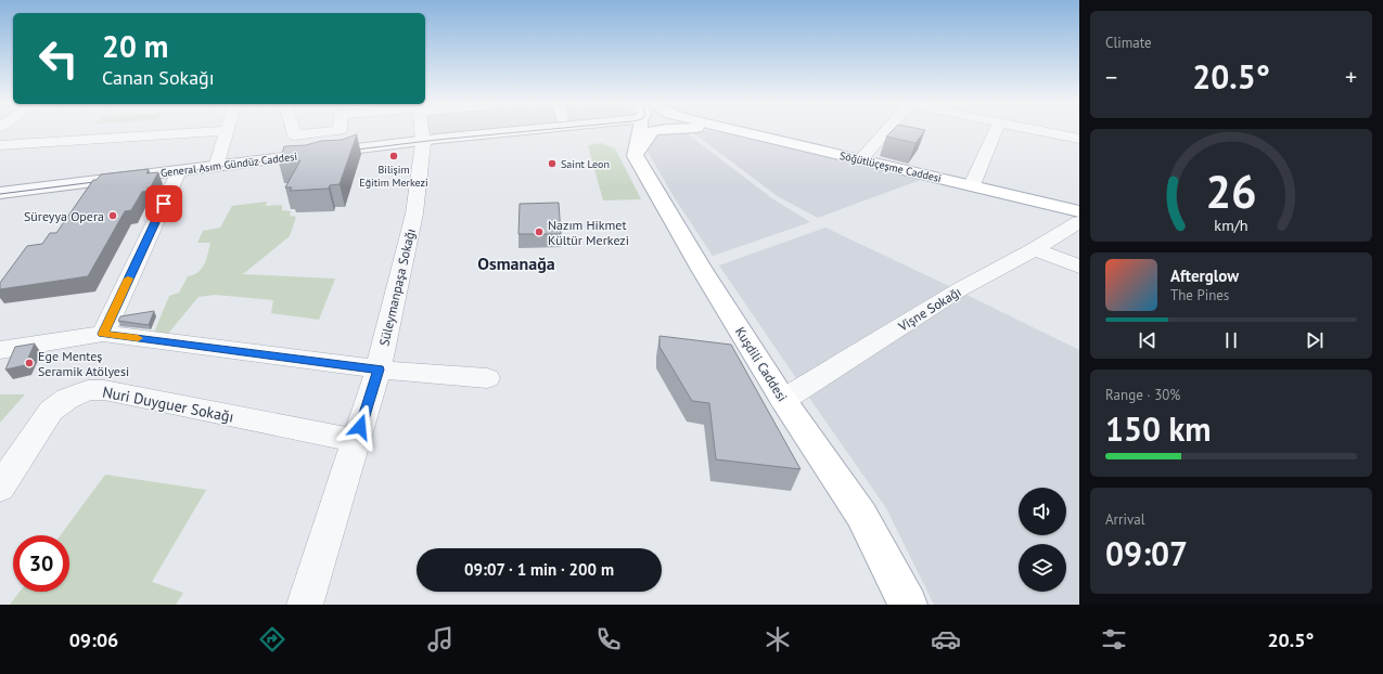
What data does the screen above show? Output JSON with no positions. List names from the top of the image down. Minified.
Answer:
{"streets":{"main road":["Söğütlüçeşme Caddesi","Kuşdili Caddesi"],"street":["General Asım Gündüz Caddesi","Süleymanpaşa Sokağı","Vişne Sokağı","Nuri Duyguer Sokağı"]},"crossings":[["General Asım Gündüz Caddesi","Süleymanpaşa Sokağı"],["Süleymanpaşa Sokağı","Nuri Duyguer Sokağı"],["Vişne Sokağı","Kuşdili Caddesi"]],"districts":["Osmanağa"],"places":["Bilişim Eğitim Merkezi","Saint Leon","Süreyya Opera","Nazım Hikmet Kültür Merkezi","Ege Menteş Seramik Atölyesi"],"page":{"tile":["Climate",["Range · 30%","150 km"],["Arrival","09:07"]],"turn":["20 m","Canan Sokağı"],"heat":["−","20.5°","+"],"song":["Afterglow","The Pines"],"limit":"30","trip":"09:07 · 1 min · 200 m","tabs":["09:06","20.5°"],"gauge":["26","km/h"]}}
